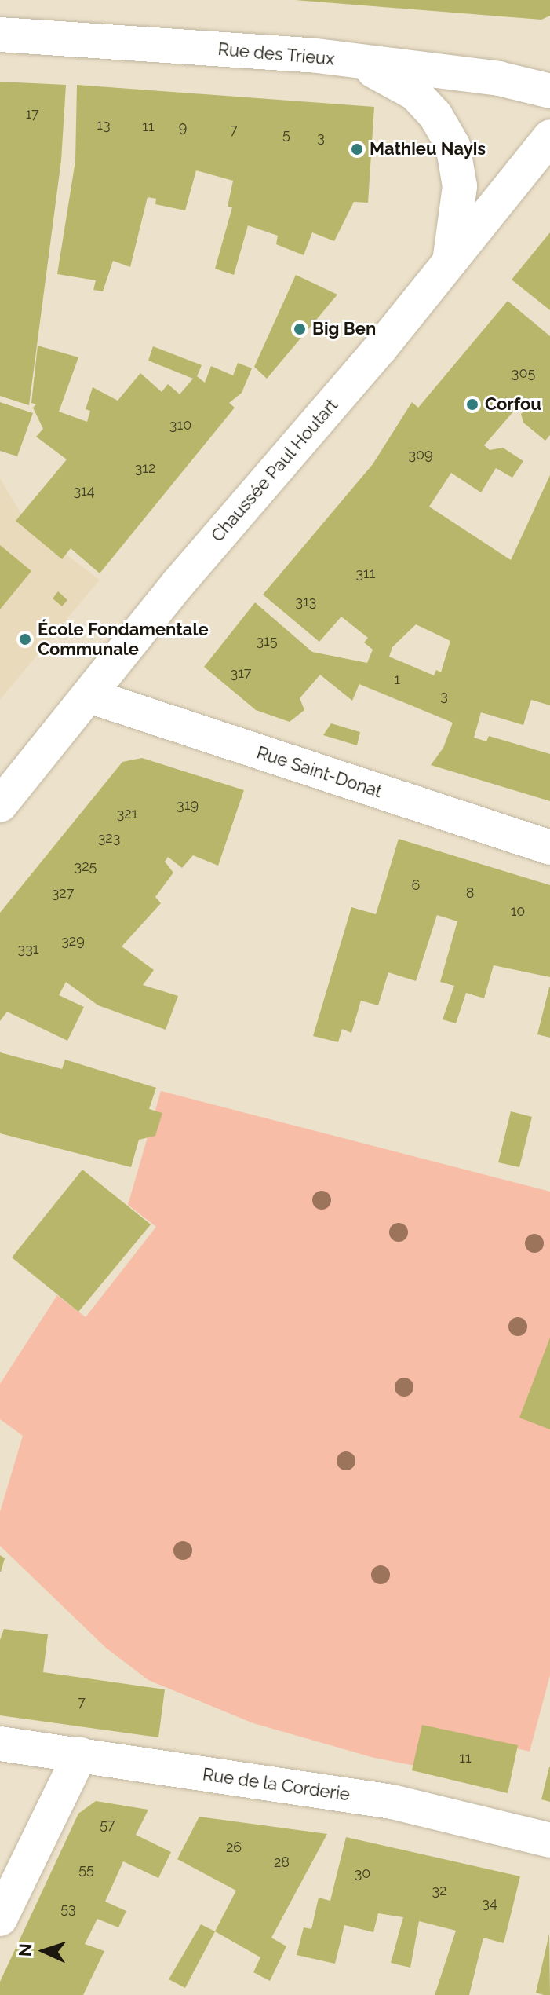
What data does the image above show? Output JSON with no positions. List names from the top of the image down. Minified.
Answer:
{"streets":{"street":["Rue des Trieux","Chaussée Paul Houtart","Rue Saint-Donat","Rue de la Corderie"]},"crossings":[["Chaussée Paul Houtart","Rue Saint-Donat"]],"places":["Mathieu Nayis","Big Ben","Corfou","École Fondamentale Communale"],"house_numbers":["17","13","11","9","7","5","3","305","310","309","312","314","311","313","315","317","1","3","319","321","323","325","6","327","8","10","329","331","7","11","57","26","28","55","30","32","34","53"],"north":"left"}
